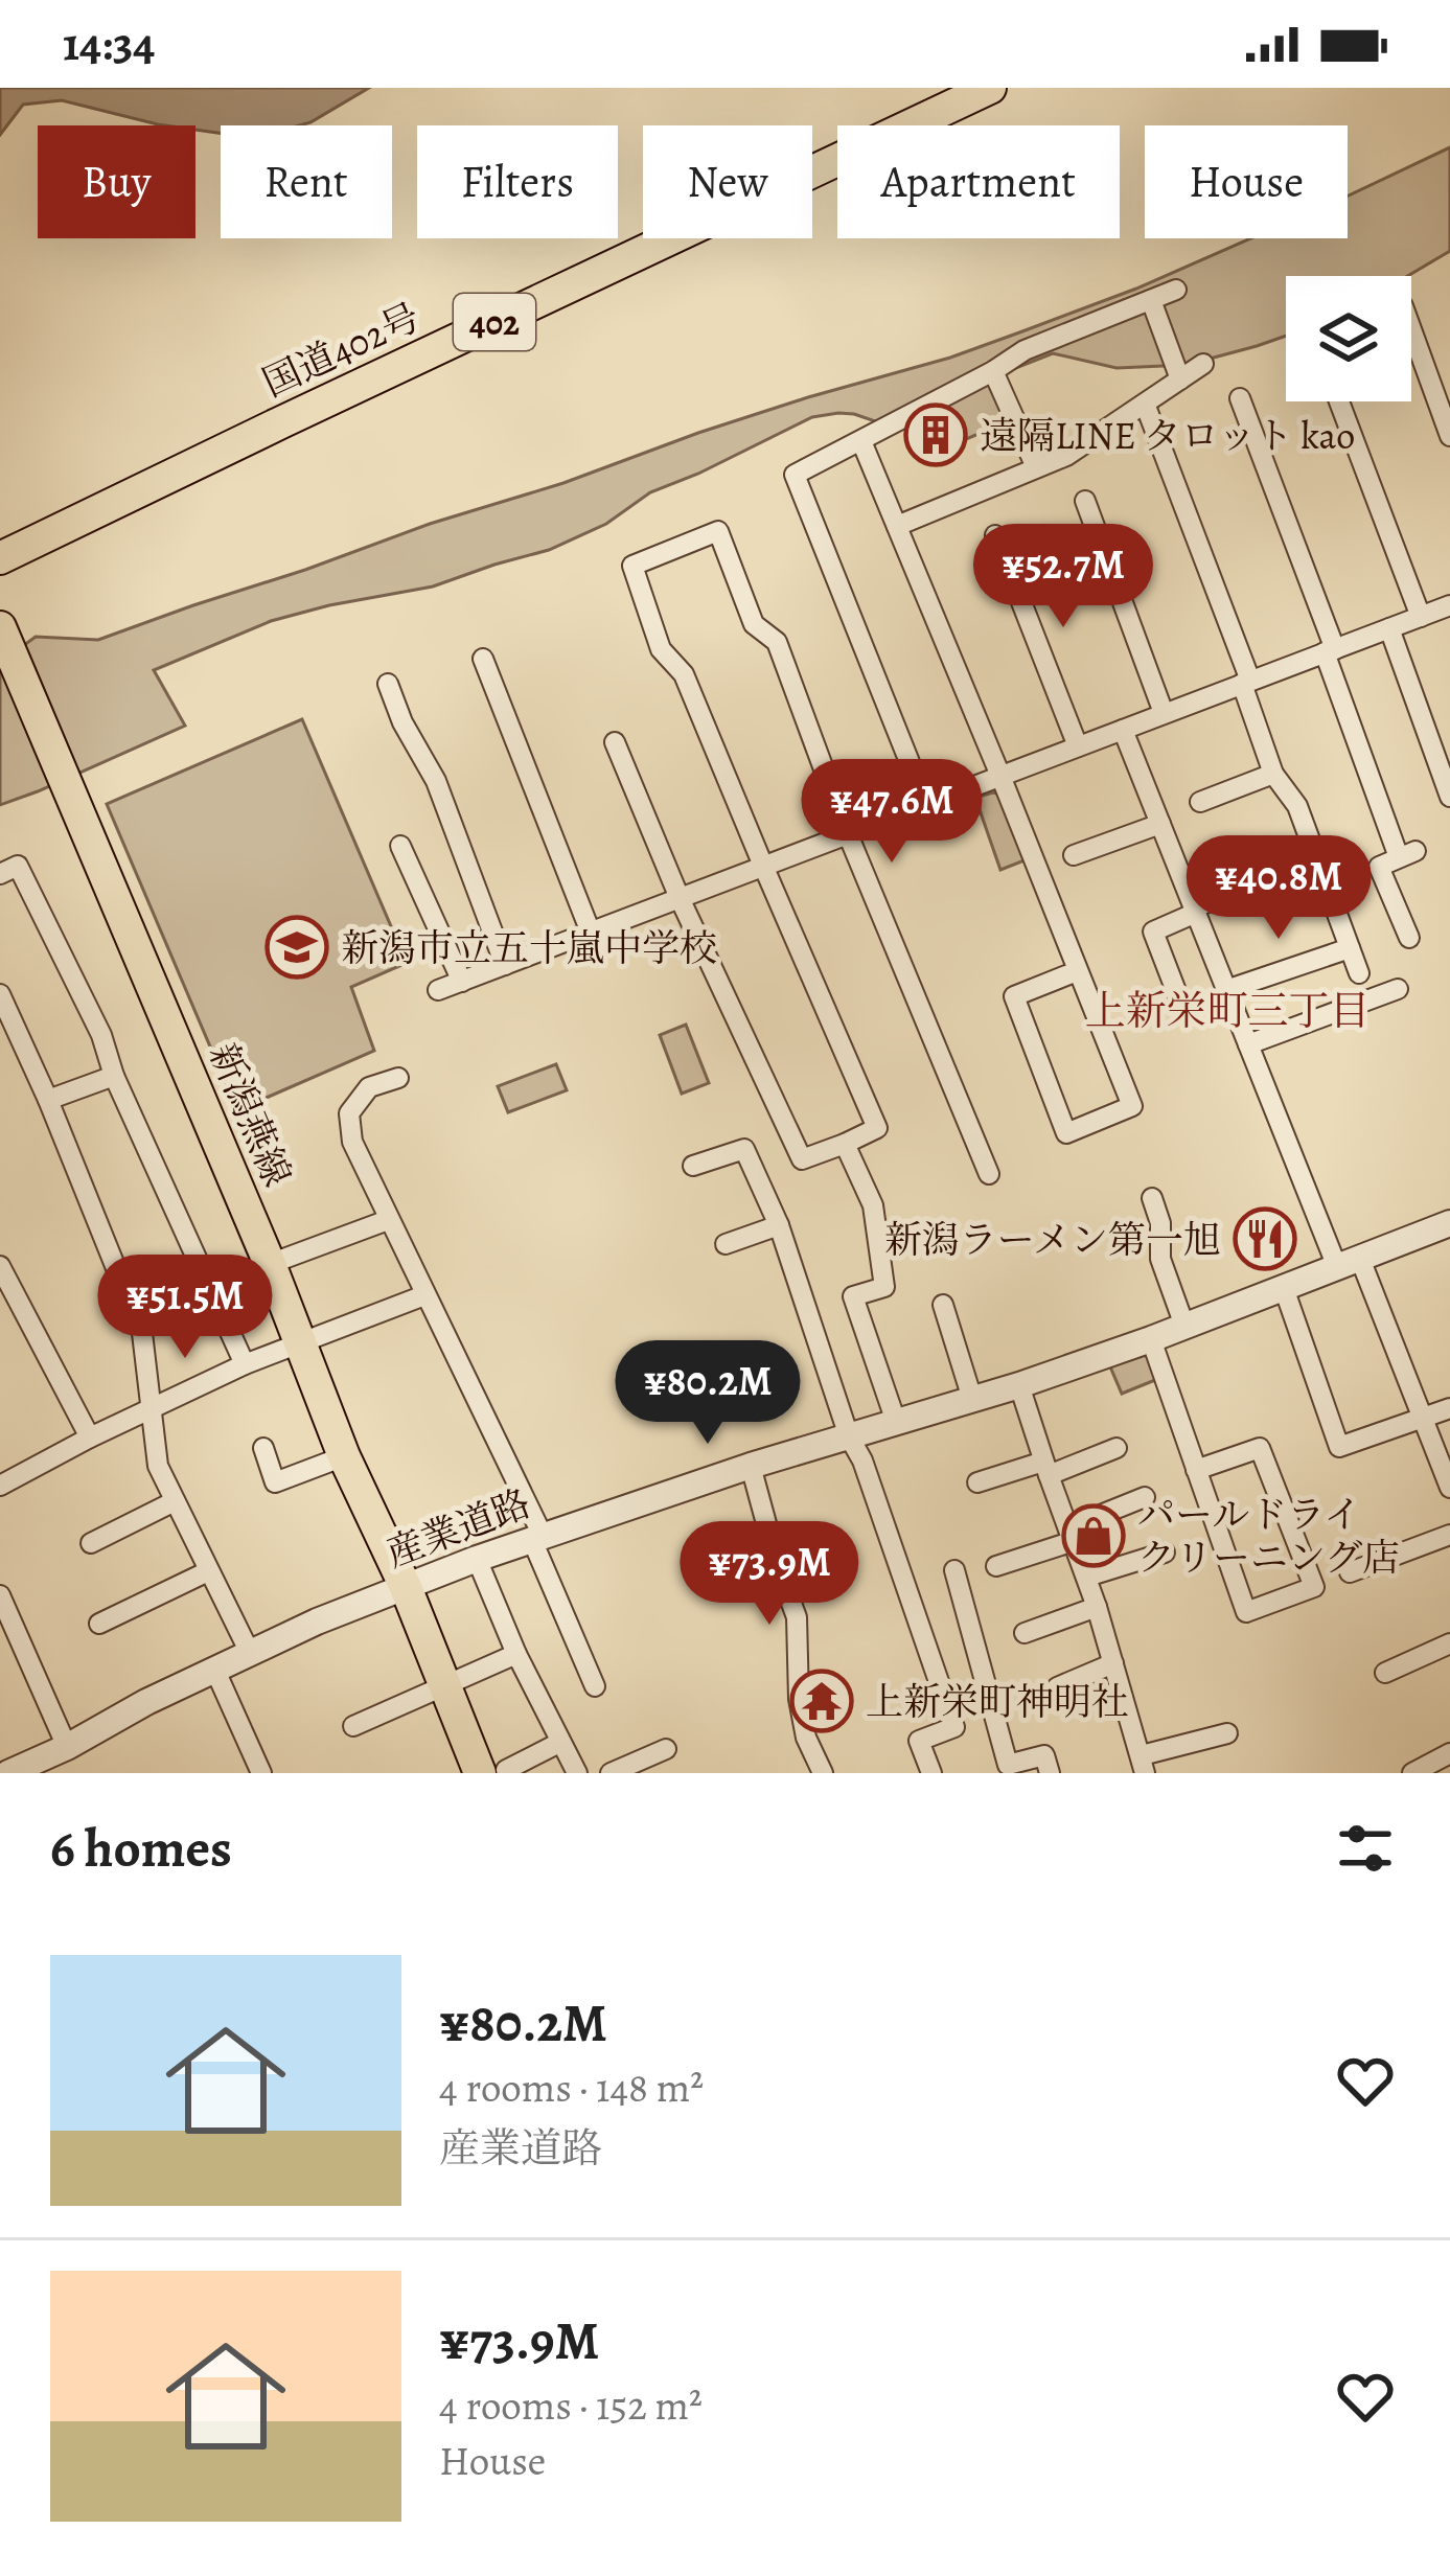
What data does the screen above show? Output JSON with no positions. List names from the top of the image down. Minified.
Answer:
{"streets":{"main road":["402","国道402号","新潟燕線"],"street":["産業道路"]},"crossings":[["新潟燕線","産業道路"]],"districts":["上新栄町三丁目"],"places":{"building":["遠隔LINE タロット kao"],"school or university":["新潟市立五十嵐中学校"],"restaurant":["新潟ラーメン第一旭"],"shop":["パールドライ クリーニング店"],"temple":["上新栄町神明社"]},"page":{"status":"14:34","chip":["Buy","Rent","Filters","New","Apartment","House"],"price":["¥52.7M","¥47.6M","¥40.8M","¥51.5M","¥80.2M","¥73.9M"],"heading":"6 homes","list":[{"name":"¥80.2M","note":"4 rooms · 148 m² · 産業道路"},{"name":"¥73.9M","note":"4 rooms · 152 m² · House"}]}}
